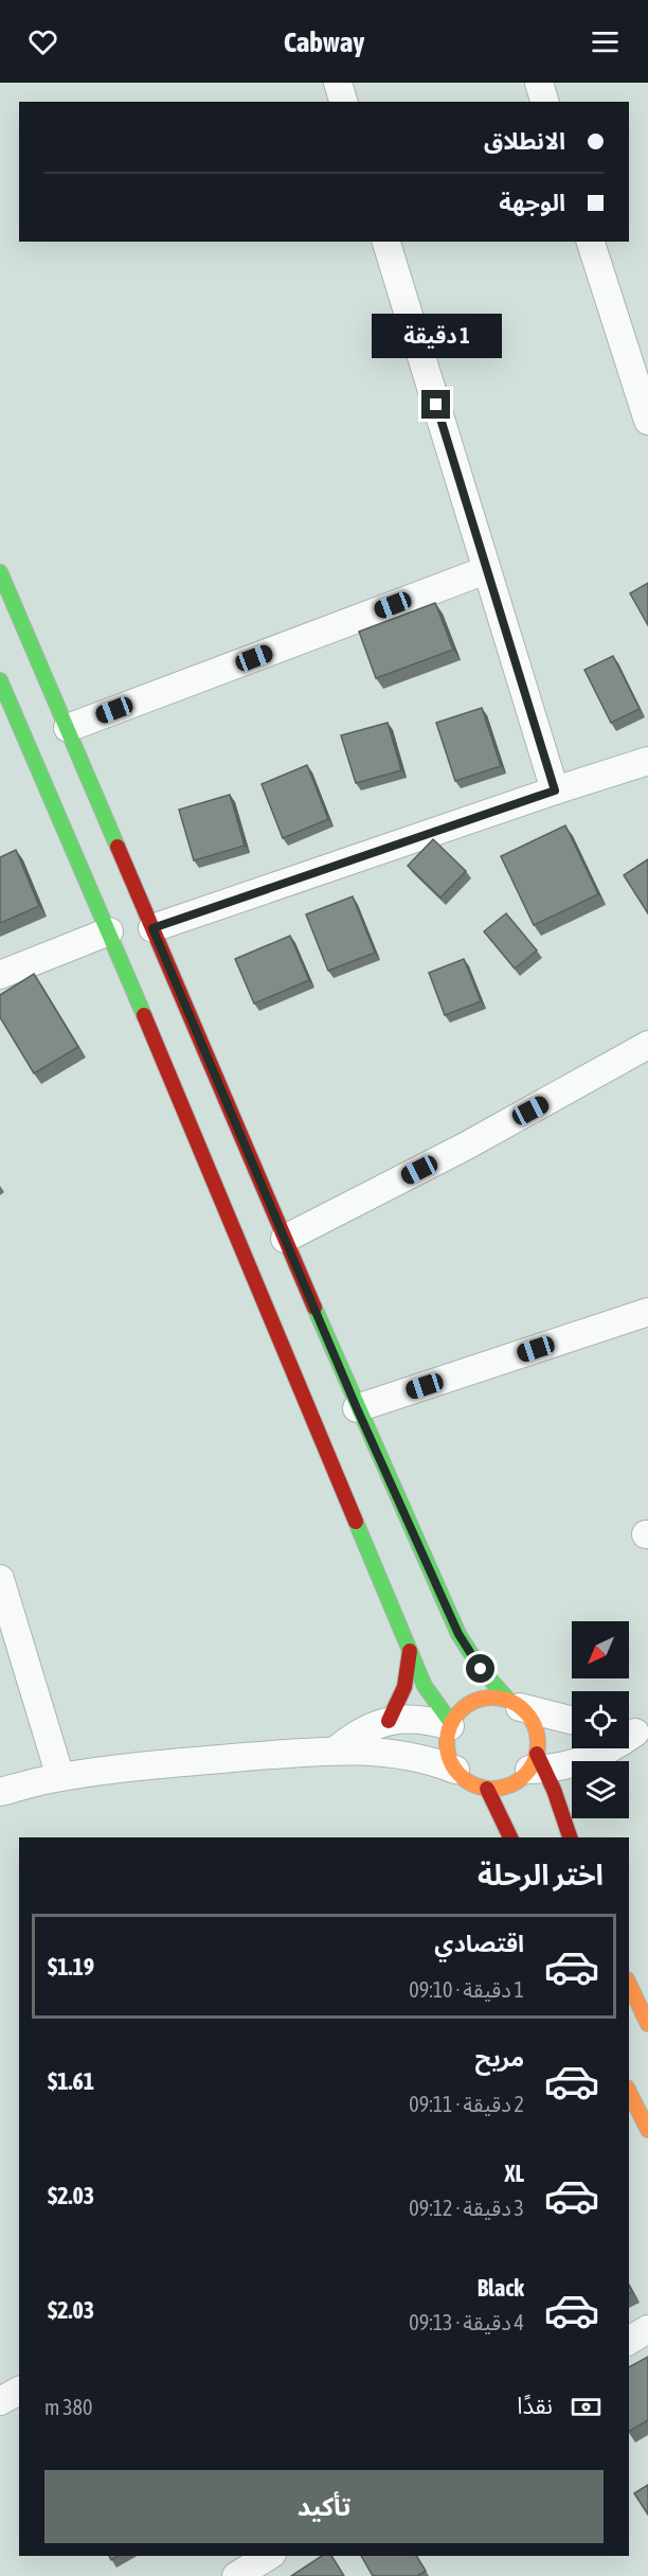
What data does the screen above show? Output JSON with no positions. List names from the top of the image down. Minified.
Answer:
{"north":"bottom left","page":{"header":"Cabway","banner":["الانطلاق","الوجهة"],"bubble":"1 دقيقة","heading":"اختر الرحلة","list":[{"name":"اقتصادي","note":"1 دقيقة · 09:10","value":"$1.19"},{"name":"مريح","note":"2 دقيقة · 09:11","value":"$1.61"},{"name":"XL","note":"3 دقيقة · 09:12","value":"$2.03"},{"name":"Black","note":"4 دقيقة · 09:13","value":"$2.03"}],"pay":["نقدًا","380 m"],"buttons":"تأكيد"}}
